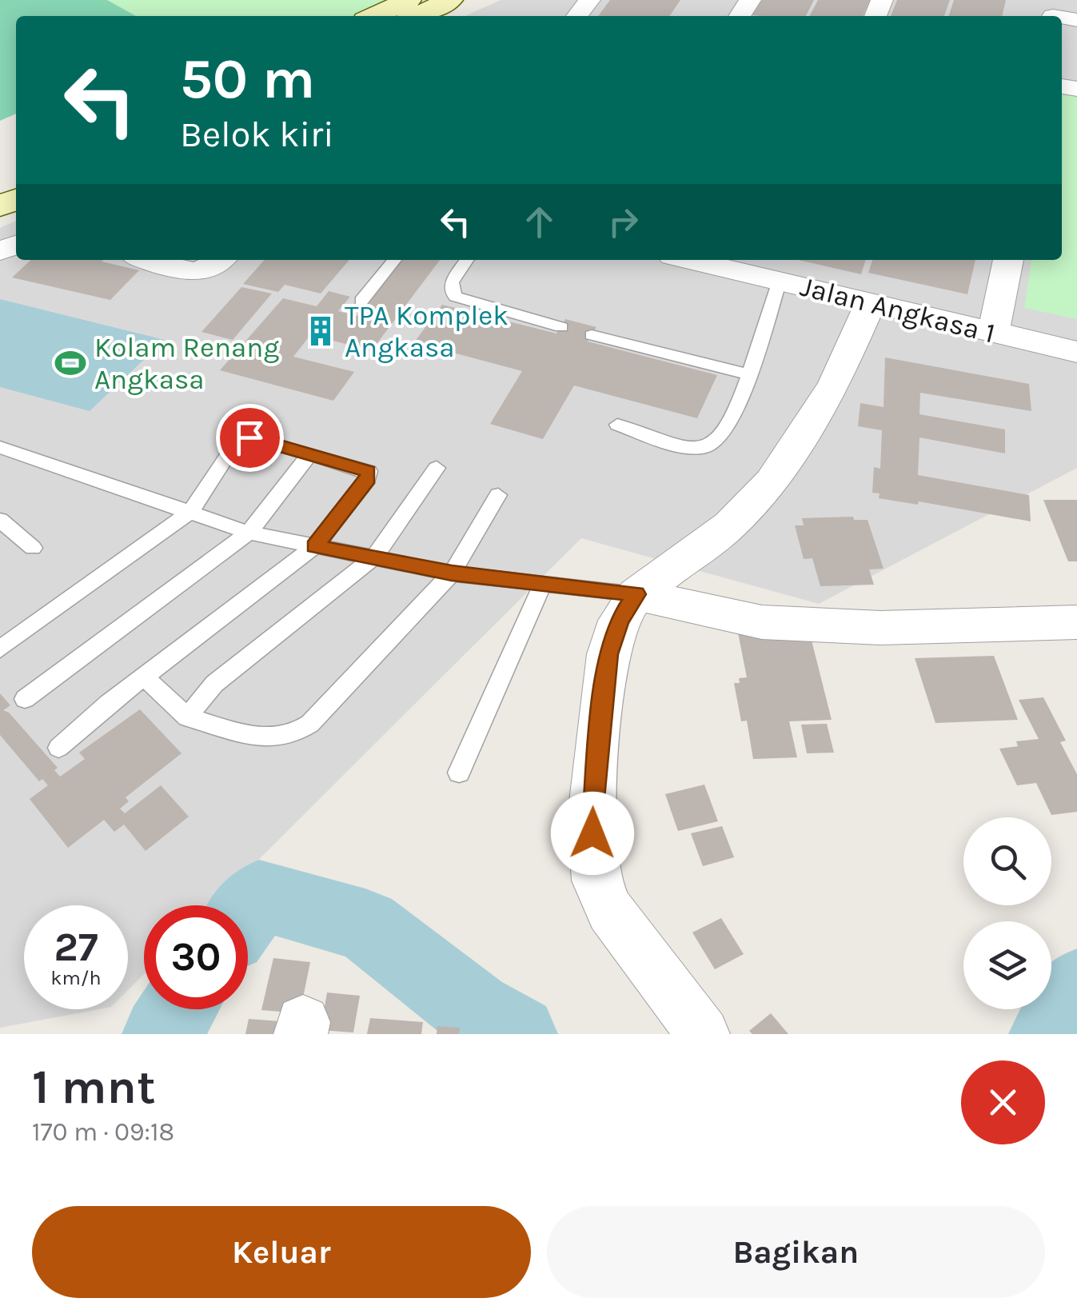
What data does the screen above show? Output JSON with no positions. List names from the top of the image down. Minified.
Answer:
{"streets":{"street":["Jalan Angkasa 1"]},"places":{"building":["TPA Komplek Angkasa"],"sports":["Kolam Renang Angkasa"]},"page":{"turn":["50 m","Belok kiri"],"speed":"27 km/h","limit":"30","heading":["1 mnt","170 m · 09:18"],"buttons":["Keluar","Bagikan"]}}
